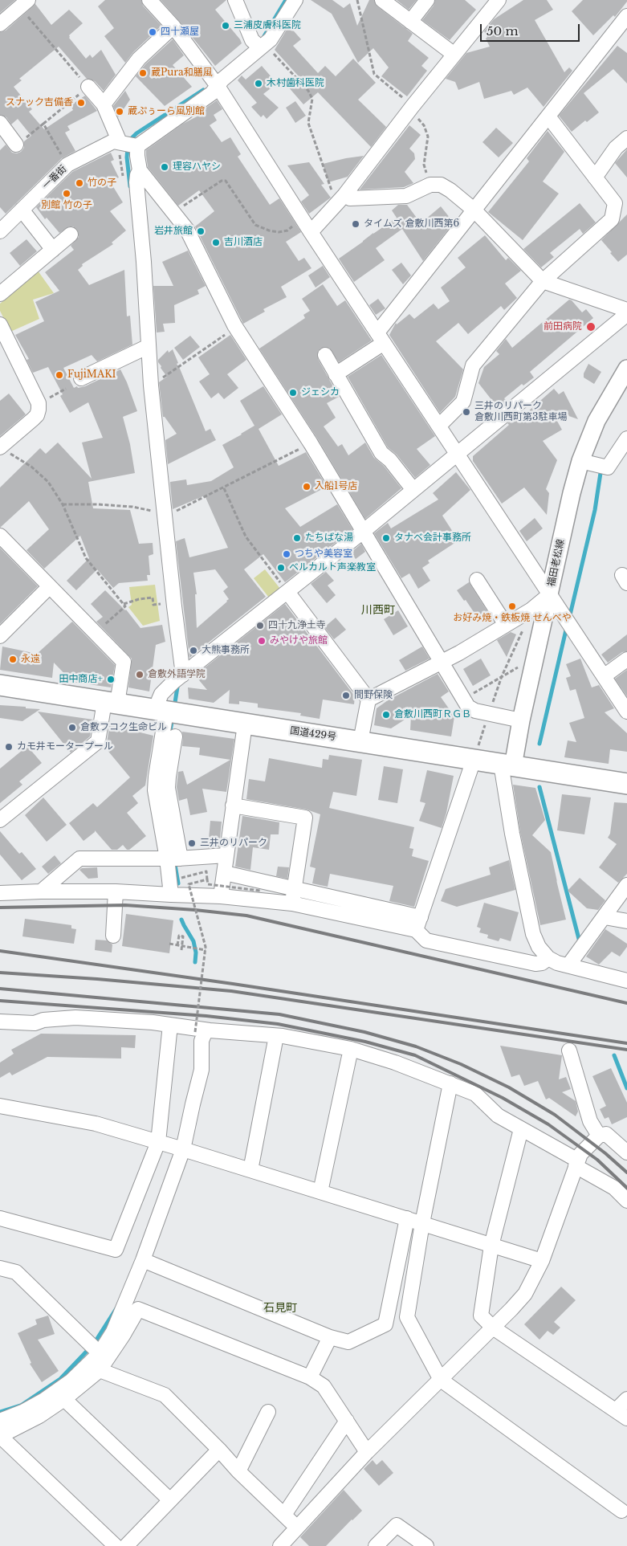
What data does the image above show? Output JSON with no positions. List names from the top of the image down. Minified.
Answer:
{"streets":{"highway":["国道429号"],"main road":["福田老松線"],"street":["一番街"]},"crossings":[["福田老松線","国道429号"]],"districts":["川西町","石見町"],"places":["三浦皮膚科医院","四十瀬屋","蔵Pura和膳風","木村歯科医院","スナック吉備香","蔵ぷぅーら風別館","理容ハヤシ","竹の子","別館 竹の子","タイムズ 倉敷川西第6","岩井旅館","吉川酒店","前田病院","FujiMAKI","ジェシカ","三井のリパーク 倉敷川西町第3駐車場","入船1号店","たちばな湯","タナベ会計事務所","つちや美容室","ベルカルト声楽教室","お好み焼・鉄板焼 せんべや","四十九浄土寺","みやけや旅館","大熊事務所","永遠","倉敷外語学院","田中商店+","間野保険","倉敷川西町ＲＧＢ","倉敷フコク生命ビル","カモ井モータープール","三井のリパーク"],"scale_bar":"50 m"}
